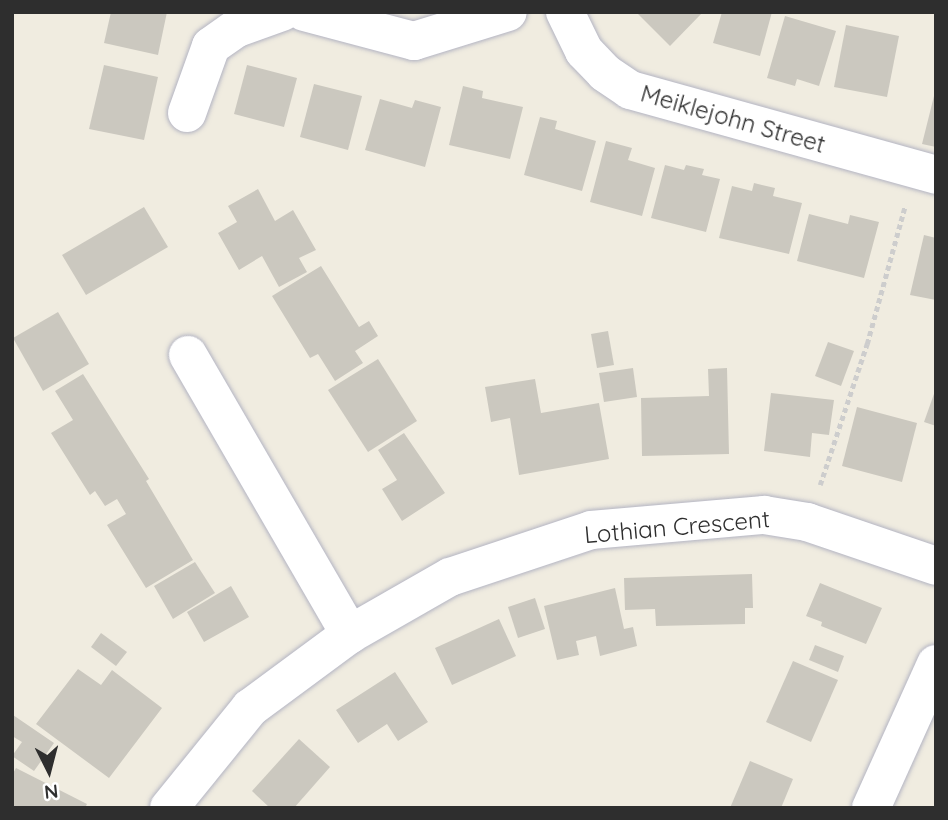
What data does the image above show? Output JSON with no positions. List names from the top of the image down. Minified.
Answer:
{"streets":{"street":["Meiklejohn Street","Lothian Crescent"]},"north":"bottom"}
